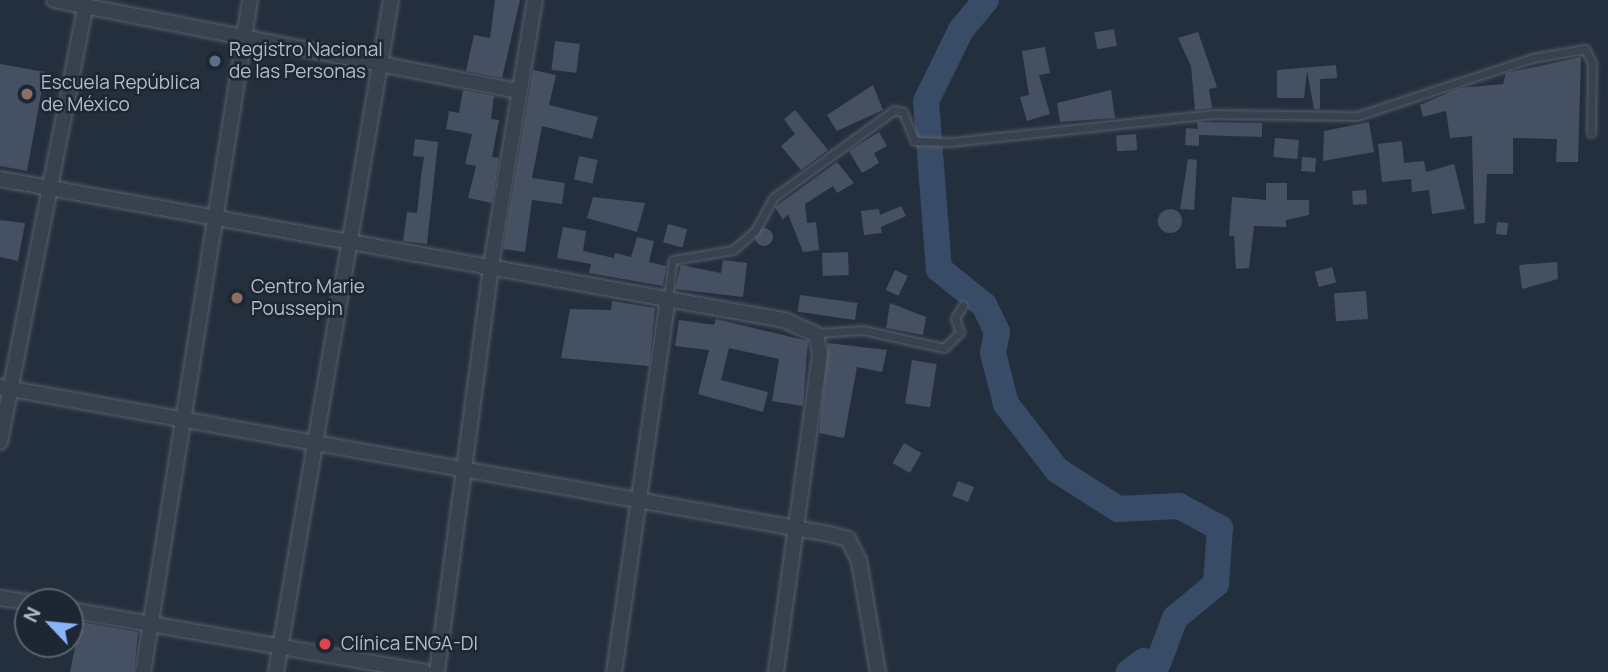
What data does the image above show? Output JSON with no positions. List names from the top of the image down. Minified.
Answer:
{"places":["Registro Nacional de las Personas","Escuela República de México","Centro Marie Poussepin","Clínica ENGA-DI"],"north":"top left"}
